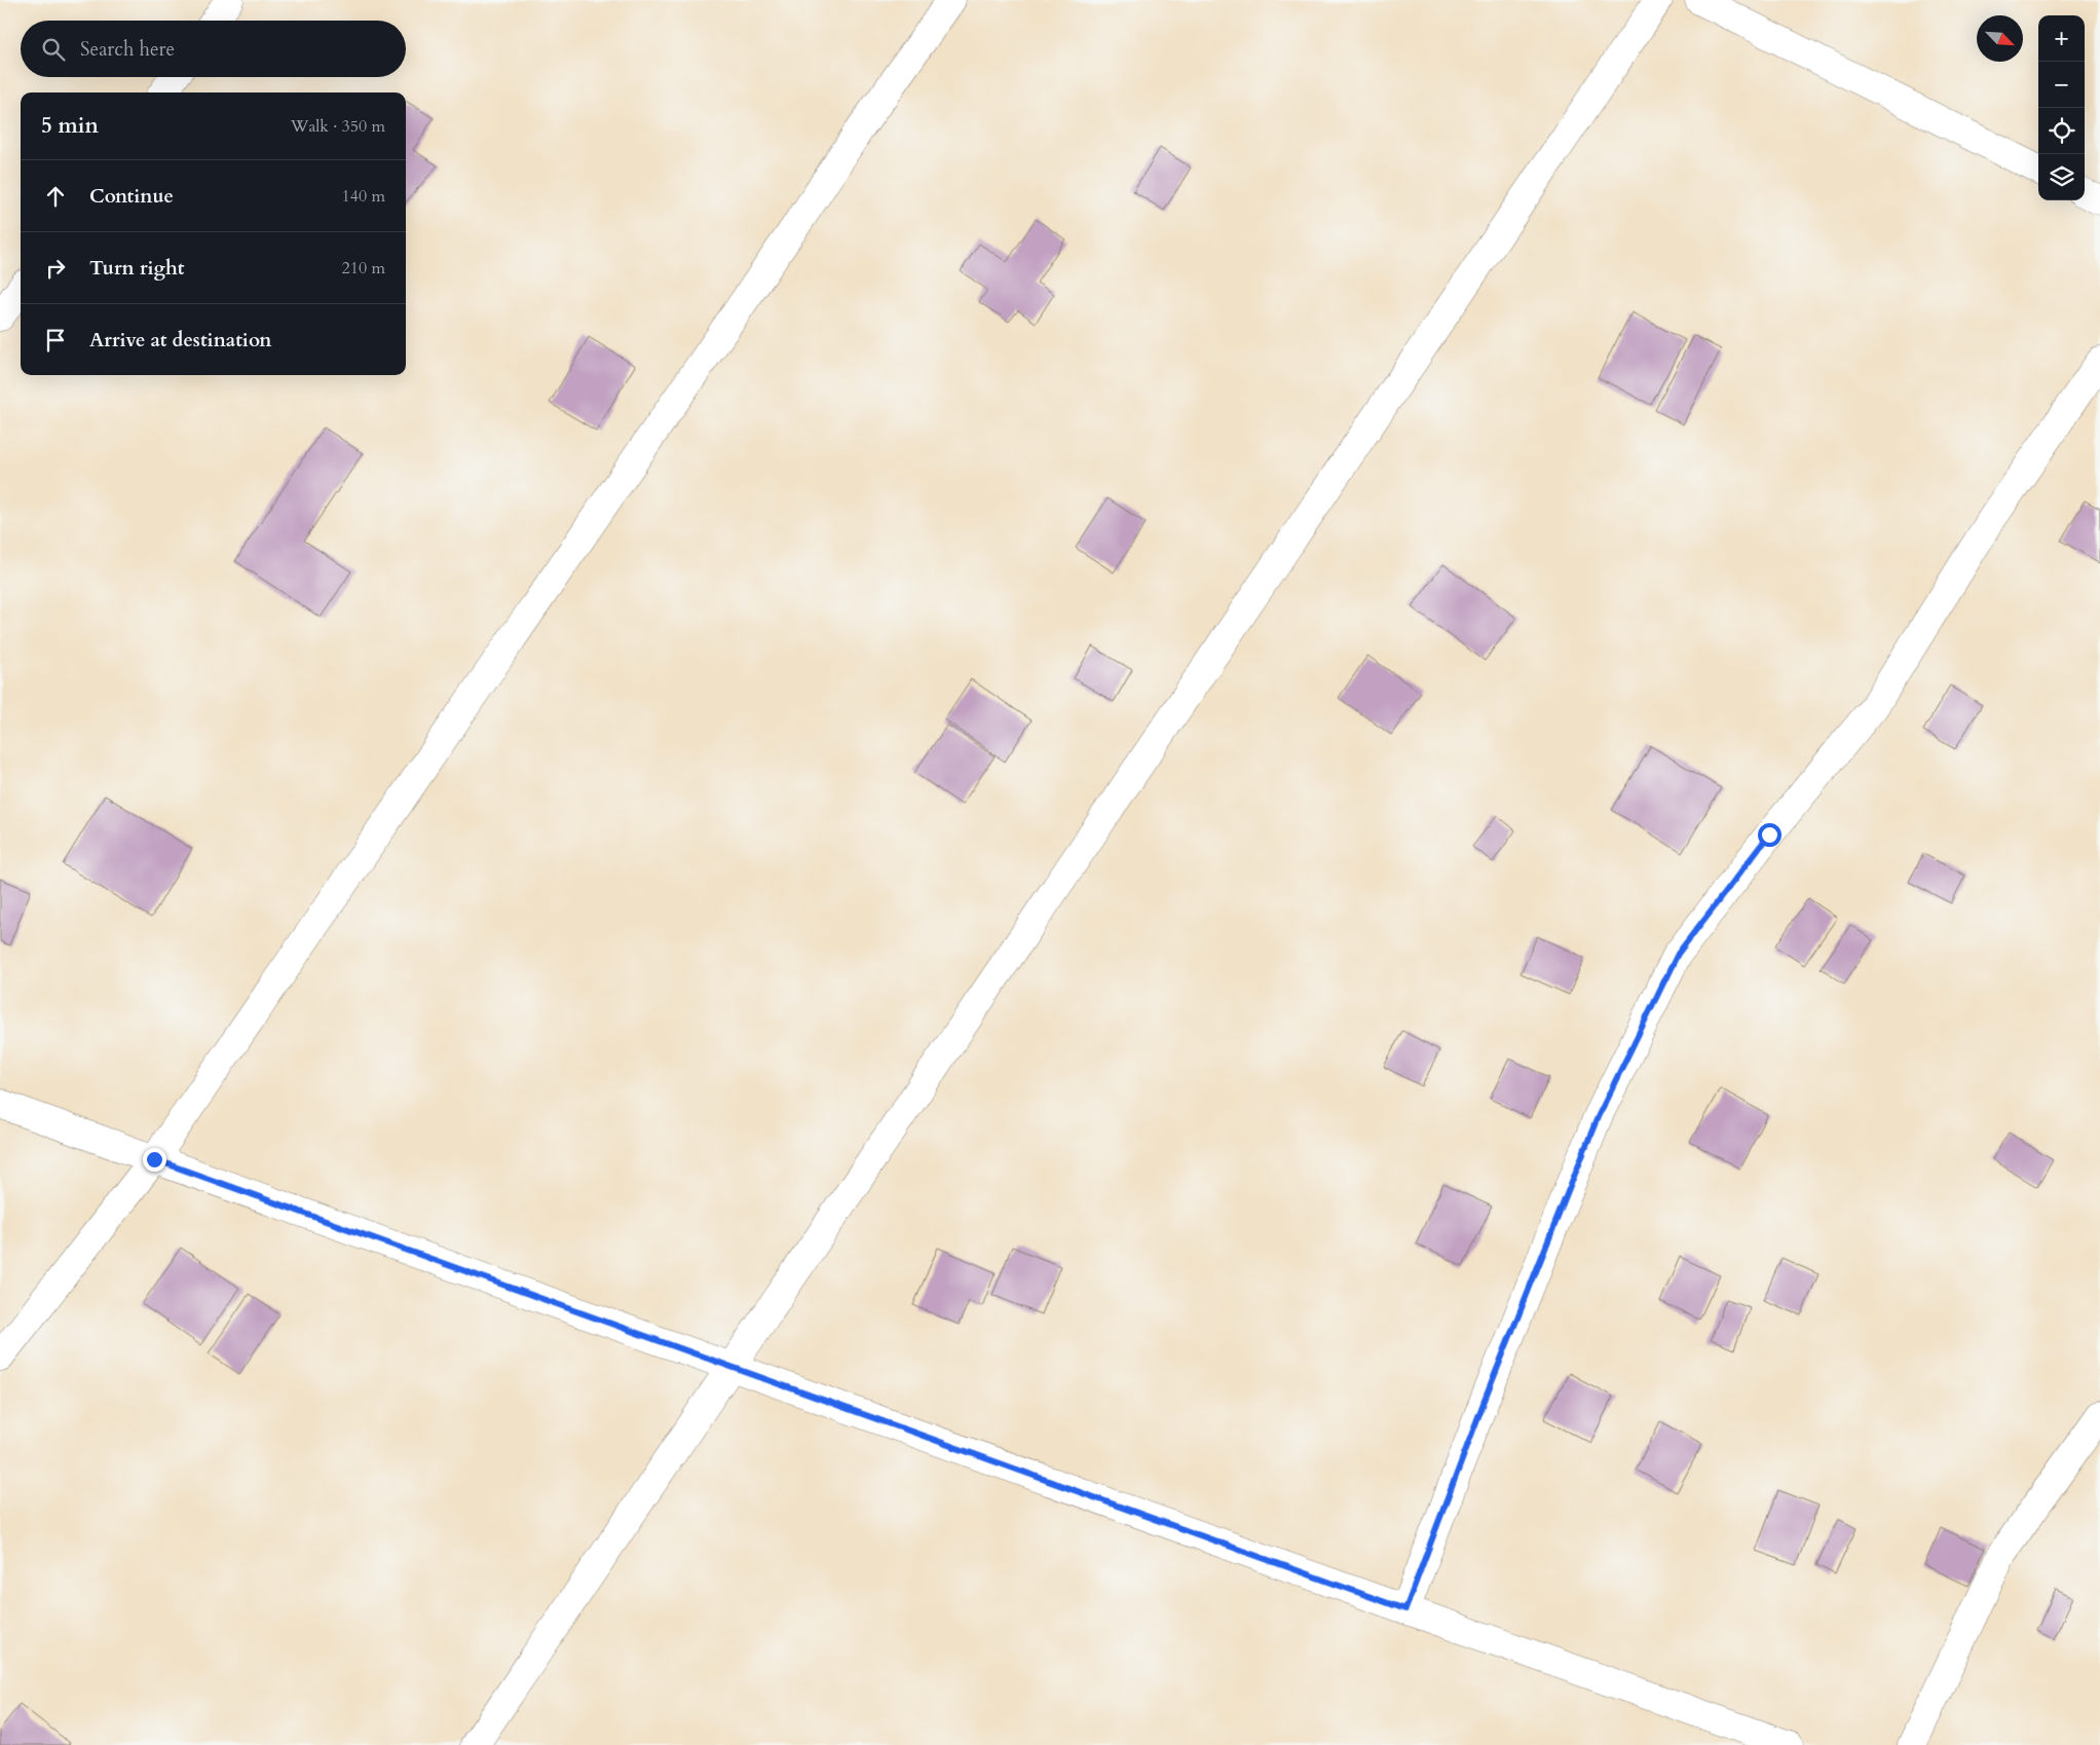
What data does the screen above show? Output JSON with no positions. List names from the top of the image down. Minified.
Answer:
{"north":"bottom right","page":{"map_buttons":["+","−"],"search":"Search here","heading":["5 min","Walk · 350 m"],"list":[["Continue","140 m"],["Turn right","210 m"],"Arrive at destination"]}}
